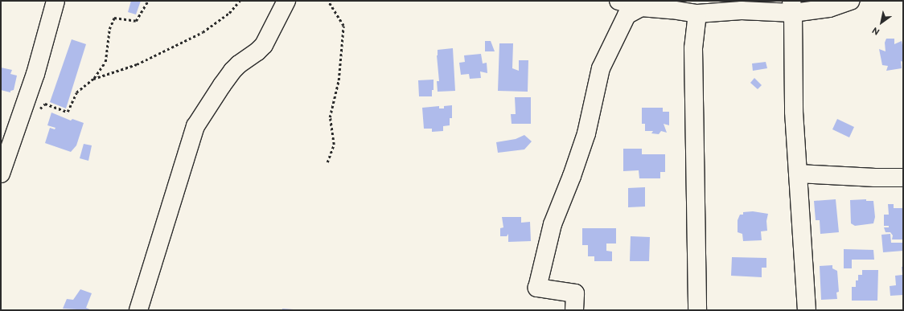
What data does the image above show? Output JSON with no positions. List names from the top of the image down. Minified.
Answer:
{"north":"bottom left"}
